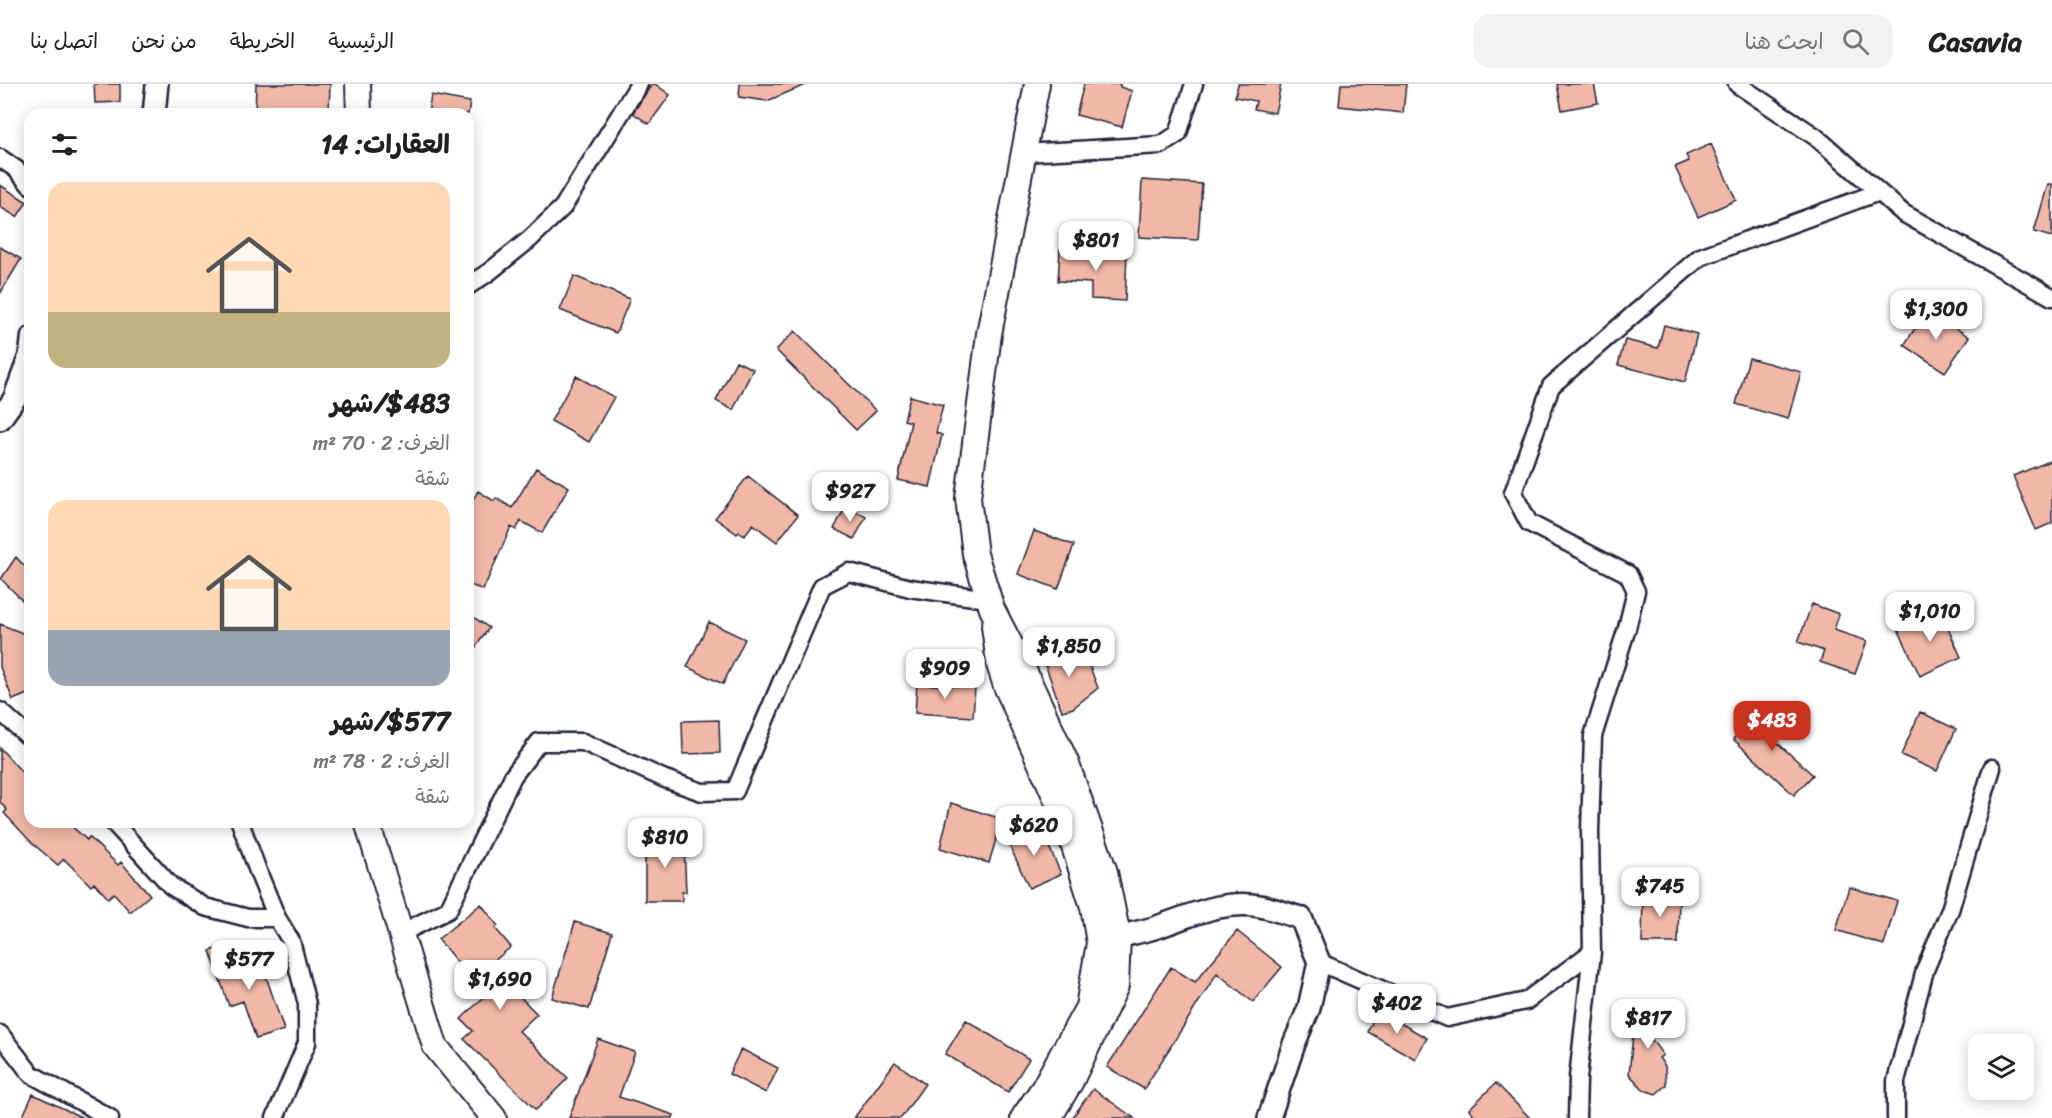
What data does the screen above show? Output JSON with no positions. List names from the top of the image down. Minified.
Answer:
{"page":{"header":"Casavia","search":"ابحث هنا","nav":["الرئيسية","الخريطة","من نحن","اتصل بنا"],"heading":"العقارات: 14","list":[{"name":"$483/شهر","note":"الغرف: 2 · 70 m² · شقة"},{"name":"$577/شهر","note":"الغرف: 2 · 78 m² · شقة"}],"price":["$801","$1,300","$927","$1,010","$1,850","$909","$483","$620","$810","$745","$577","$1,690","$402","$817"]}}
